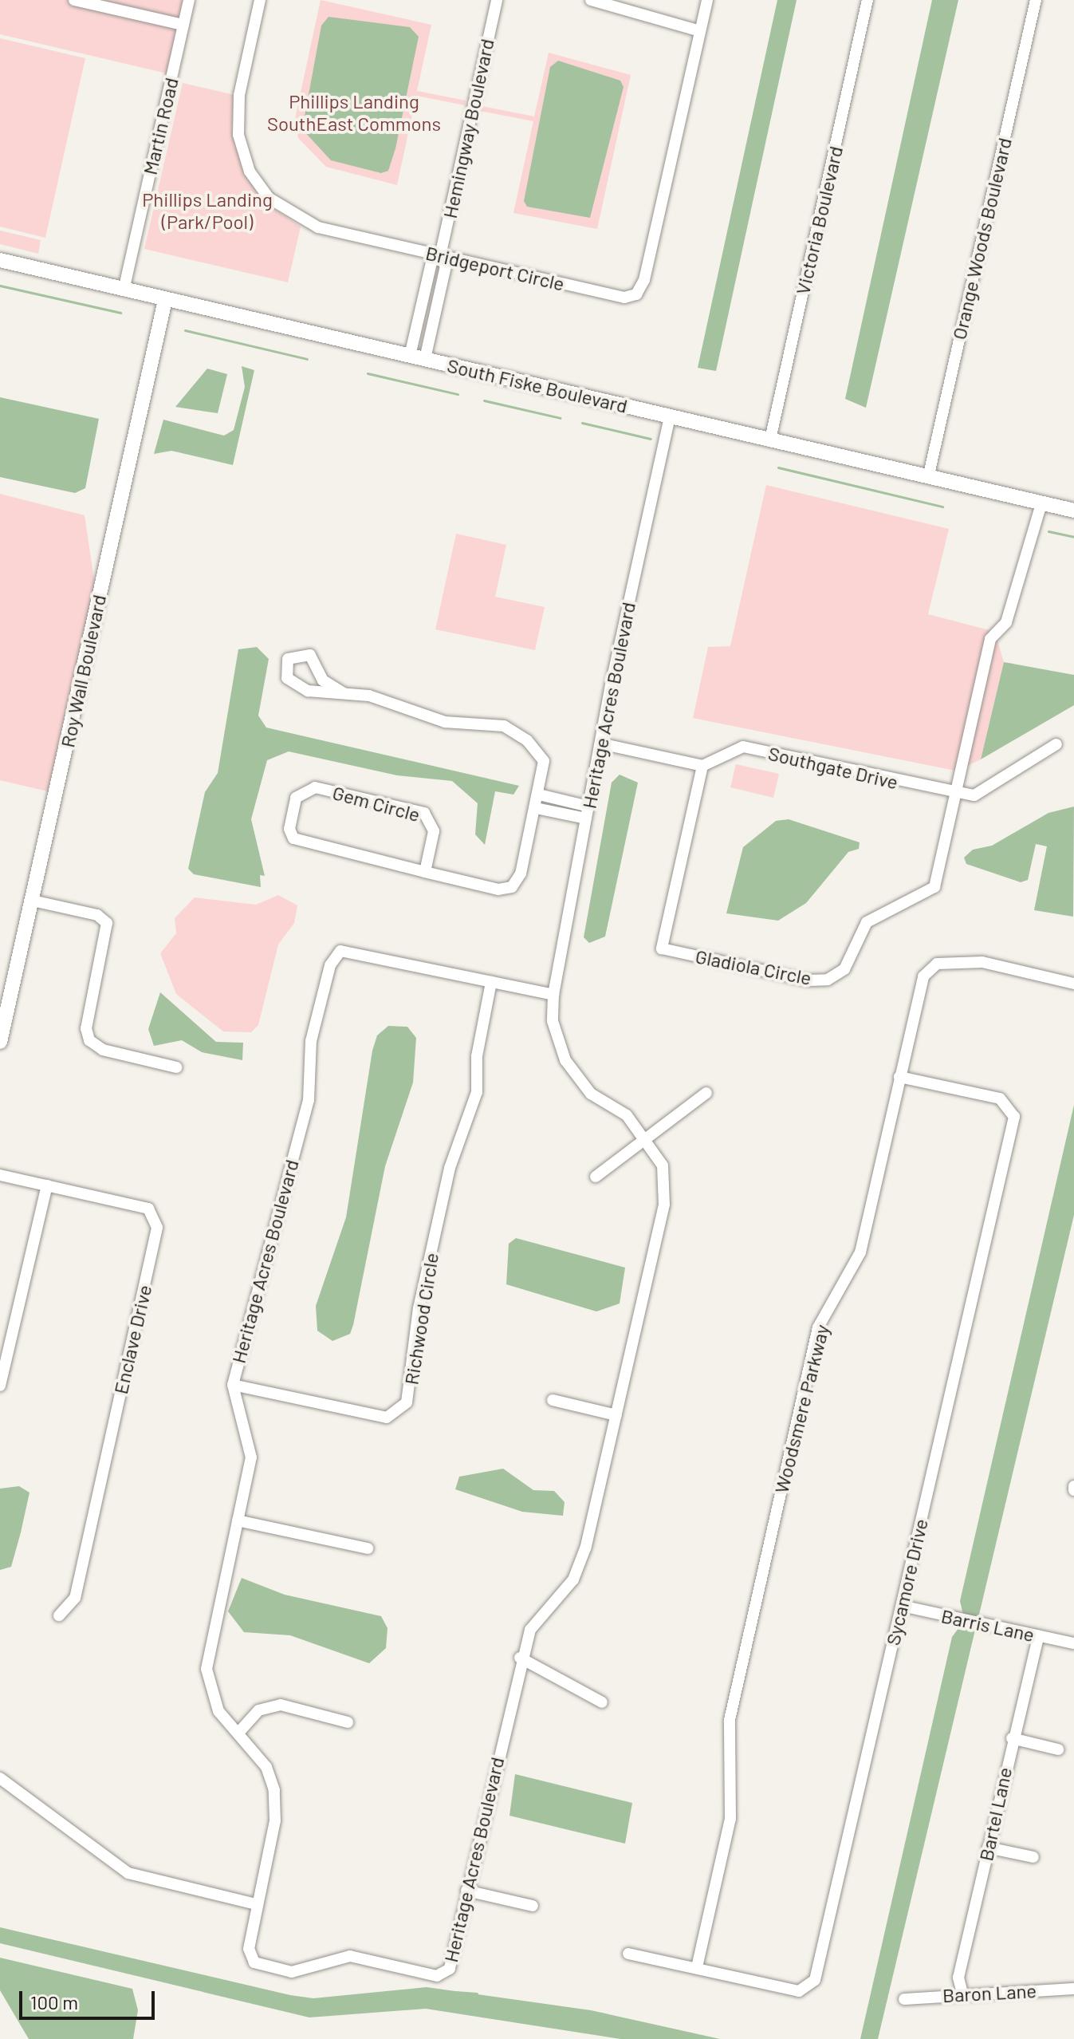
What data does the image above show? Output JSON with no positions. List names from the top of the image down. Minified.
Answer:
{"streets":{"main road":["South Fiske Boulevard","Roy Wall Boulevard"],"street":["Martin Road","Hemingway Boulevard","Victoria Boulevard","Orange Woods Boulevard","Bridgeport Circle","Heritage Acres Boulevard","Southgate Drive","Gem Circle","Gladiola Circle","Richwood Circle","Enclave Drive","Woodsmere Parkway","Sycamore Drive","Barris Lane","Bartel Lane","Baron Lane"]},"crossings":[["Martin Road","South Fiske Boulevard"],["Hemingway Boulevard","Bridgeport Circle"],["Hemingway Boulevard","South Fiske Boulevard"],["Victoria Boulevard","South Fiske Boulevard"],["Orange Woods Boulevard","South Fiske Boulevard"],["South Fiske Boulevard","Roy Wall Boulevard"],["South Fiske Boulevard","Heritage Acres Boulevard"],["Heritage Acres Boulevard","Richwood Circle"],["Southgate Drive","Gladiola Circle"],["Woodsmere Parkway","Sycamore Drive"],["Sycamore Drive","Barris Lane"],["Barris Lane","Bartel Lane"],["Bartel Lane","Baron Lane"]],"parks":["Phillips Landing SouthEast Commons","Phillips Landing (Park/Pool)"],"scale_bar":"100 m"}
